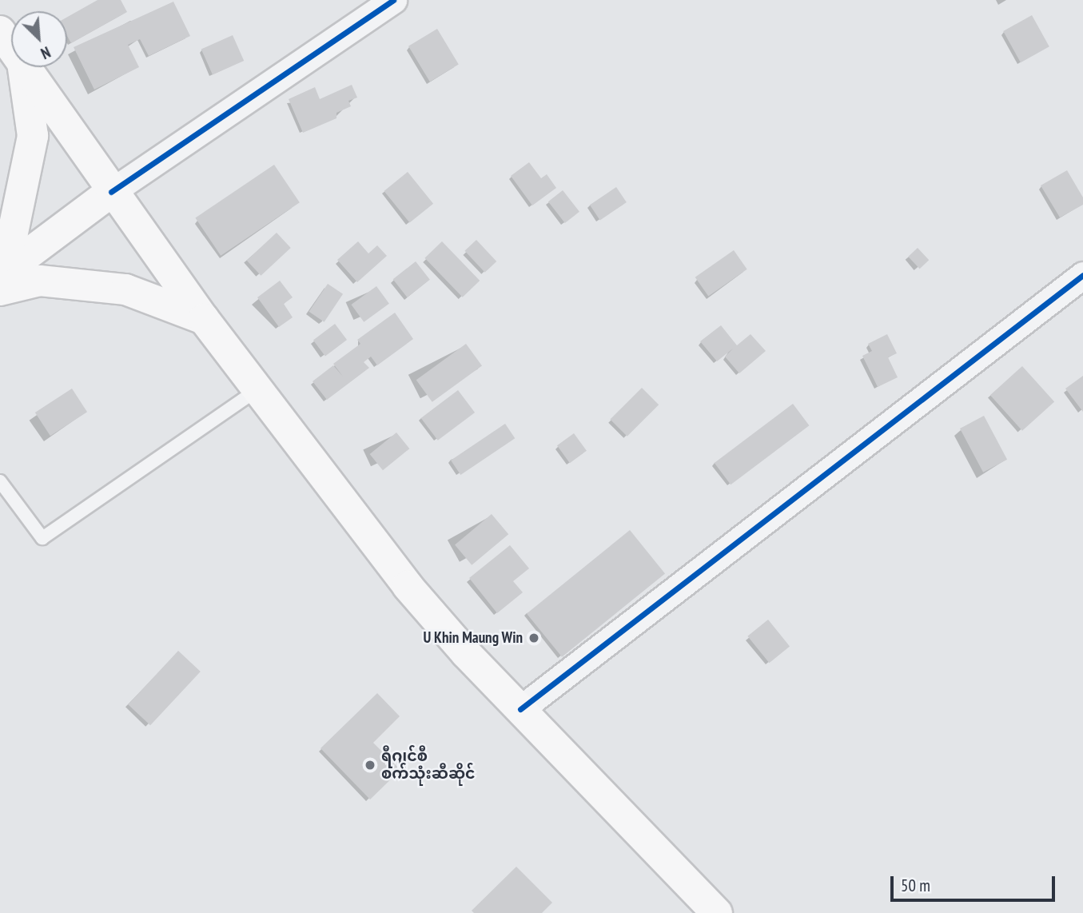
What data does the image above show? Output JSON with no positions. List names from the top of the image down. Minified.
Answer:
{"places":["U Khin Maung Win","ရီဂျင်စီ စက်သုံးဆီဆိုင်"],"scale_bar":"50 m","north":"bottom right"}
